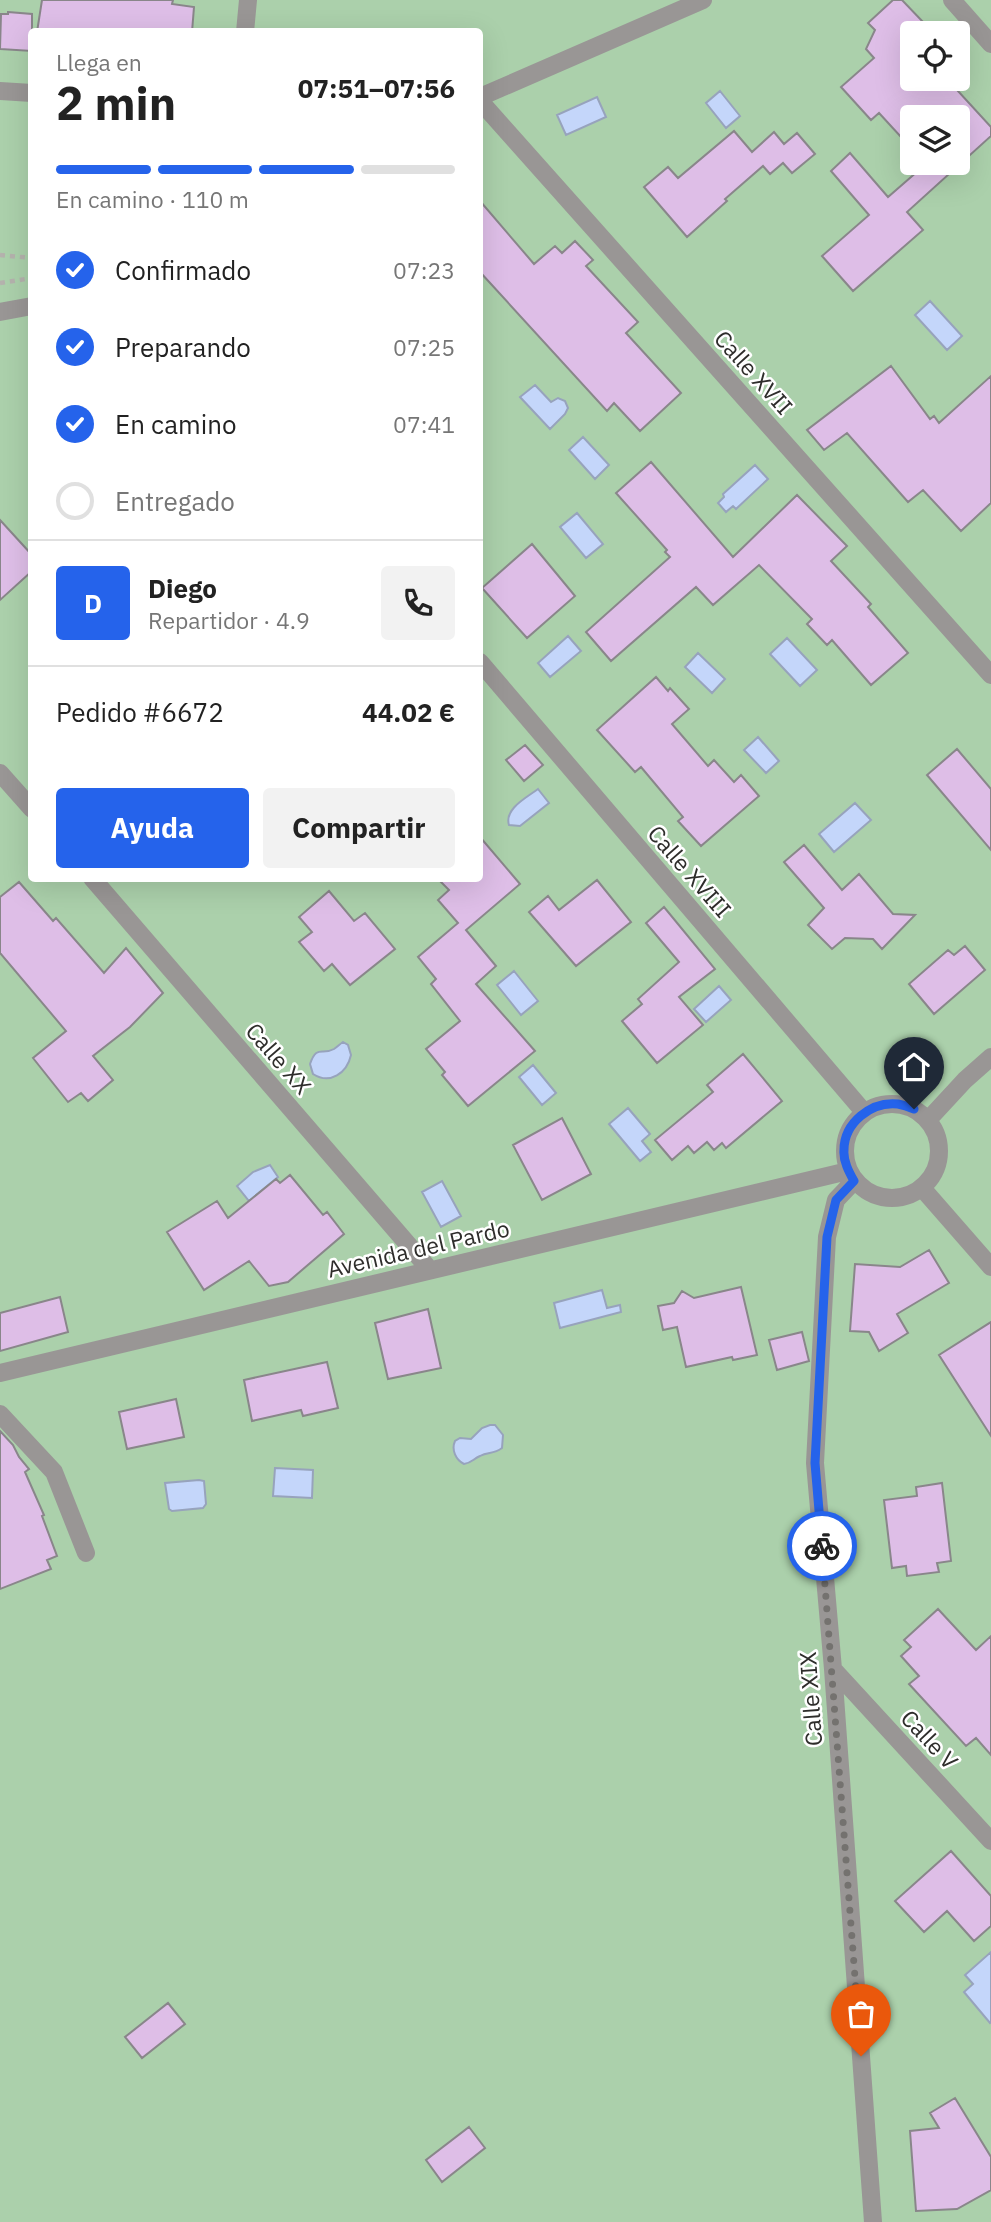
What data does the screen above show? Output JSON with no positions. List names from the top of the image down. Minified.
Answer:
{"streets":{"street":["Calle XVII","Calle XVIII","Calle XX","Avenida del Pardo","Calle XIX","Calle V"]},"crossings":[["Calle XVIII","Avenida del Pardo"],["Calle XVIII","Calle XIX"],["Calle XX","Avenida del Pardo"],["Avenida del Pardo","Calle XIX"],["Calle XIX","Calle V"]],"page":{"heading":["2 min","Llega en","07:51–07:56"],"panel":["Diego","Repartidor · 4.9","Pedido #6672","44.02 €"],"bar":"En camino · 110 m","list":[["Confirmado","07:23"],["Preparando","07:25"],["En camino","07:41"],"Entregado"],"round":"D","buttons":["Ayuda","Compartir"]}}
